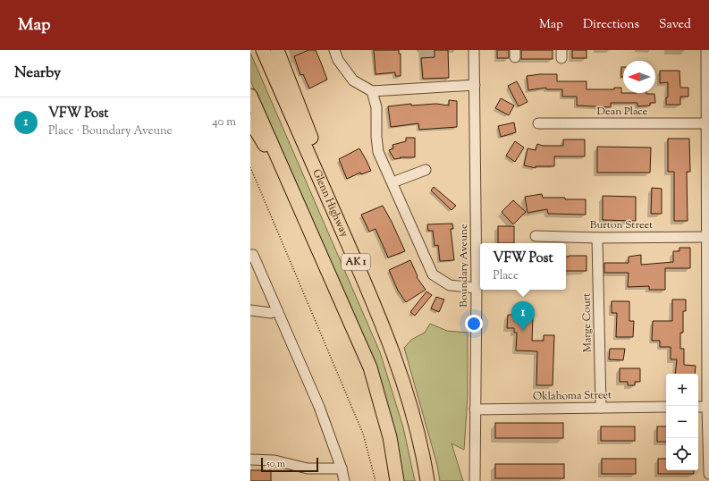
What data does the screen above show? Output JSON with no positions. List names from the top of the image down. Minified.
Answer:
{"streets":{"highway":["Glenn Highway","AK 1"],"street":["Dean Place","Burton Street","Boundary Aveune","Marge Court","Oklahoma Street"]},"crossings":[["Burton Street","Marge Court"],["Boundary Aveune","Oklahoma Street"],["Marge Court","Oklahoma Street"]],"scale_bar":"50 m","north":"left","page":{"header":"Map","nav":["Map","Directions","Saved"],"heading":"Nearby","list":[{"mark":"1","name":"VFW Post","note":"Place · Boundary Aveune","value":"40 m"}],"popup":["VFW Post","Place"],"pins":"1","map_buttons":["+","−"],"scale":"50 m"}}
